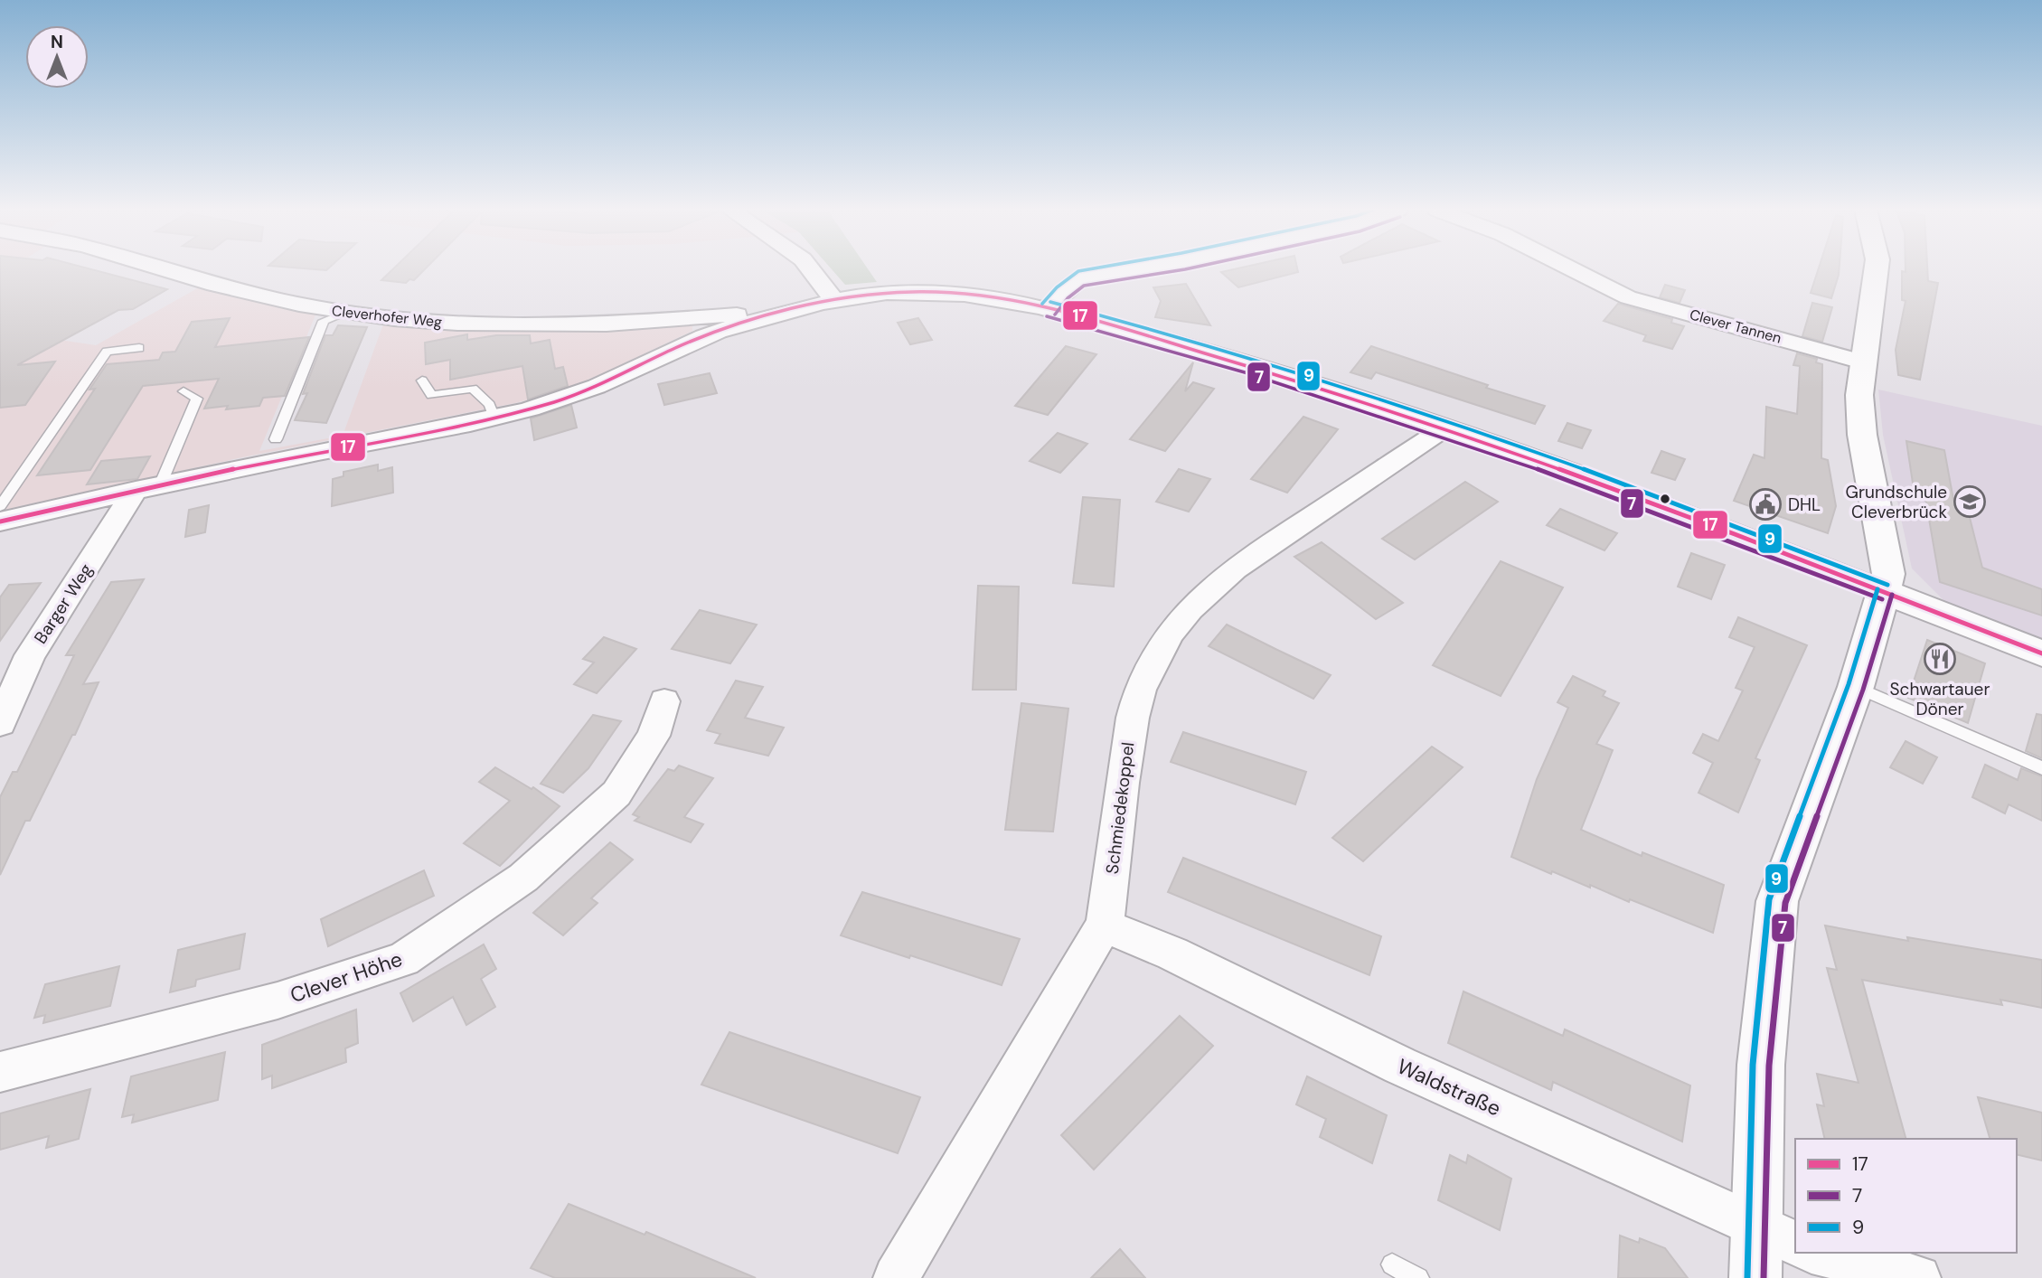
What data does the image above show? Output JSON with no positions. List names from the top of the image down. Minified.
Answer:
{"streets":{"street":["Cleverhofer Weg","Clever Tannen","Barger Weg","Schmiedekoppel","Clever Höhe","Waldstraße"]},"crossings":[["Schmiedekoppel","Waldstraße"]],"places":{"school or university":["Grundschule Cleverbrück"],"public building":["DHL"],"restaurant":["Schwartauer Döner"]},"lines":["transit line 7","transit line 9","transit line 17"],"legend":["17","7","9"],"north":"top"}
